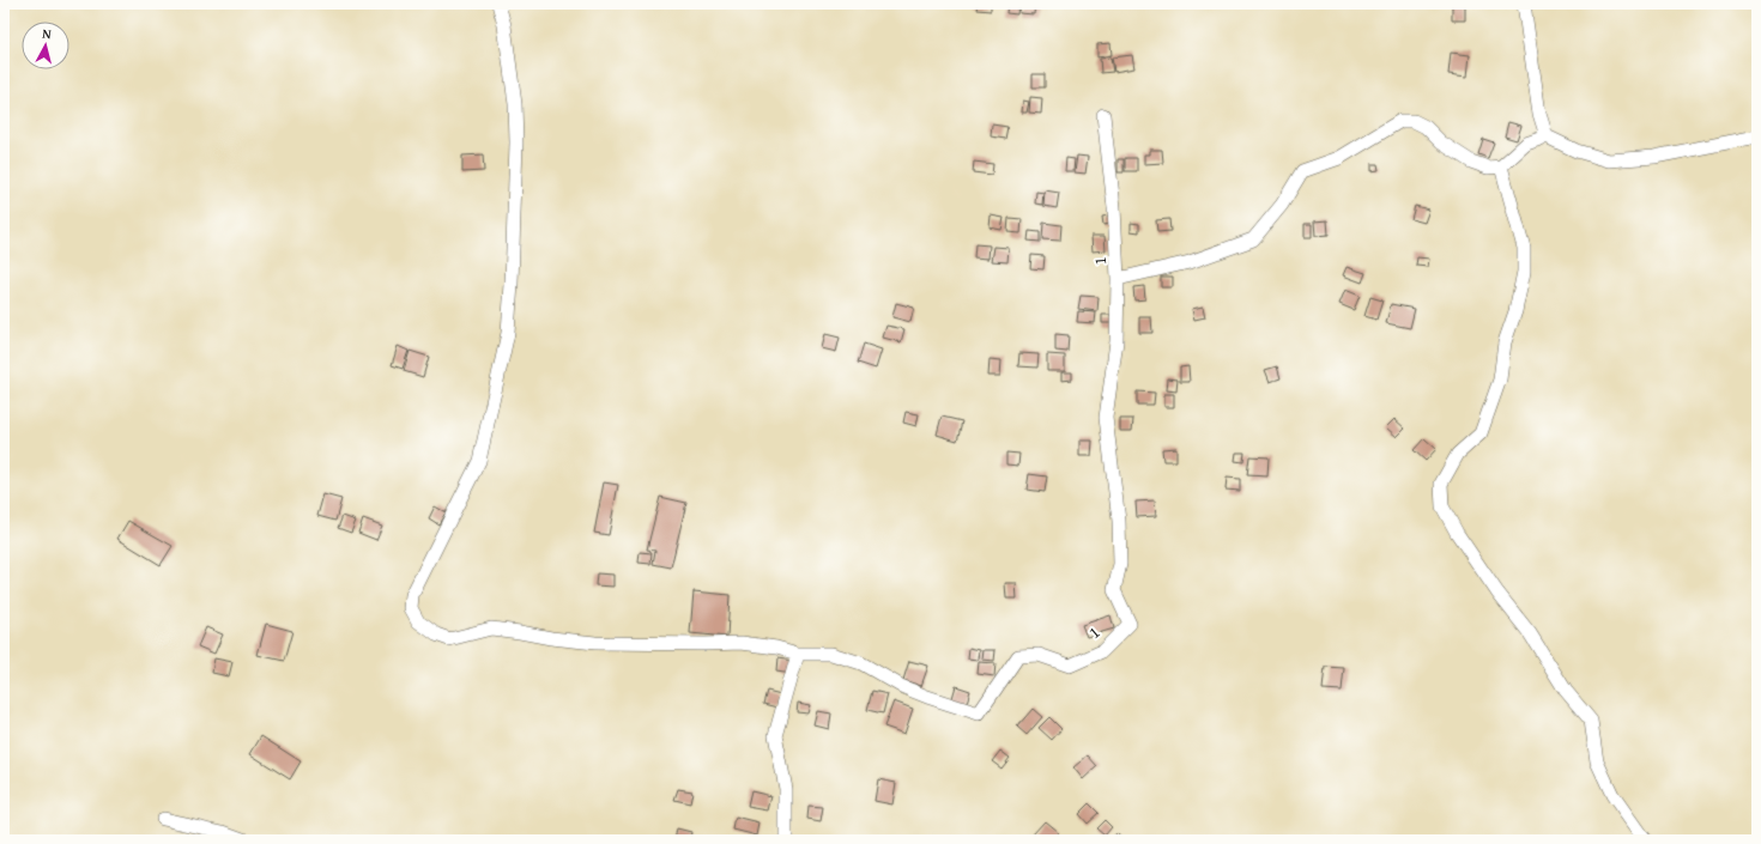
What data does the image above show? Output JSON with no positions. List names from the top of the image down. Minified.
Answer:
{"streets":{"street":["1"]},"north":"top"}
